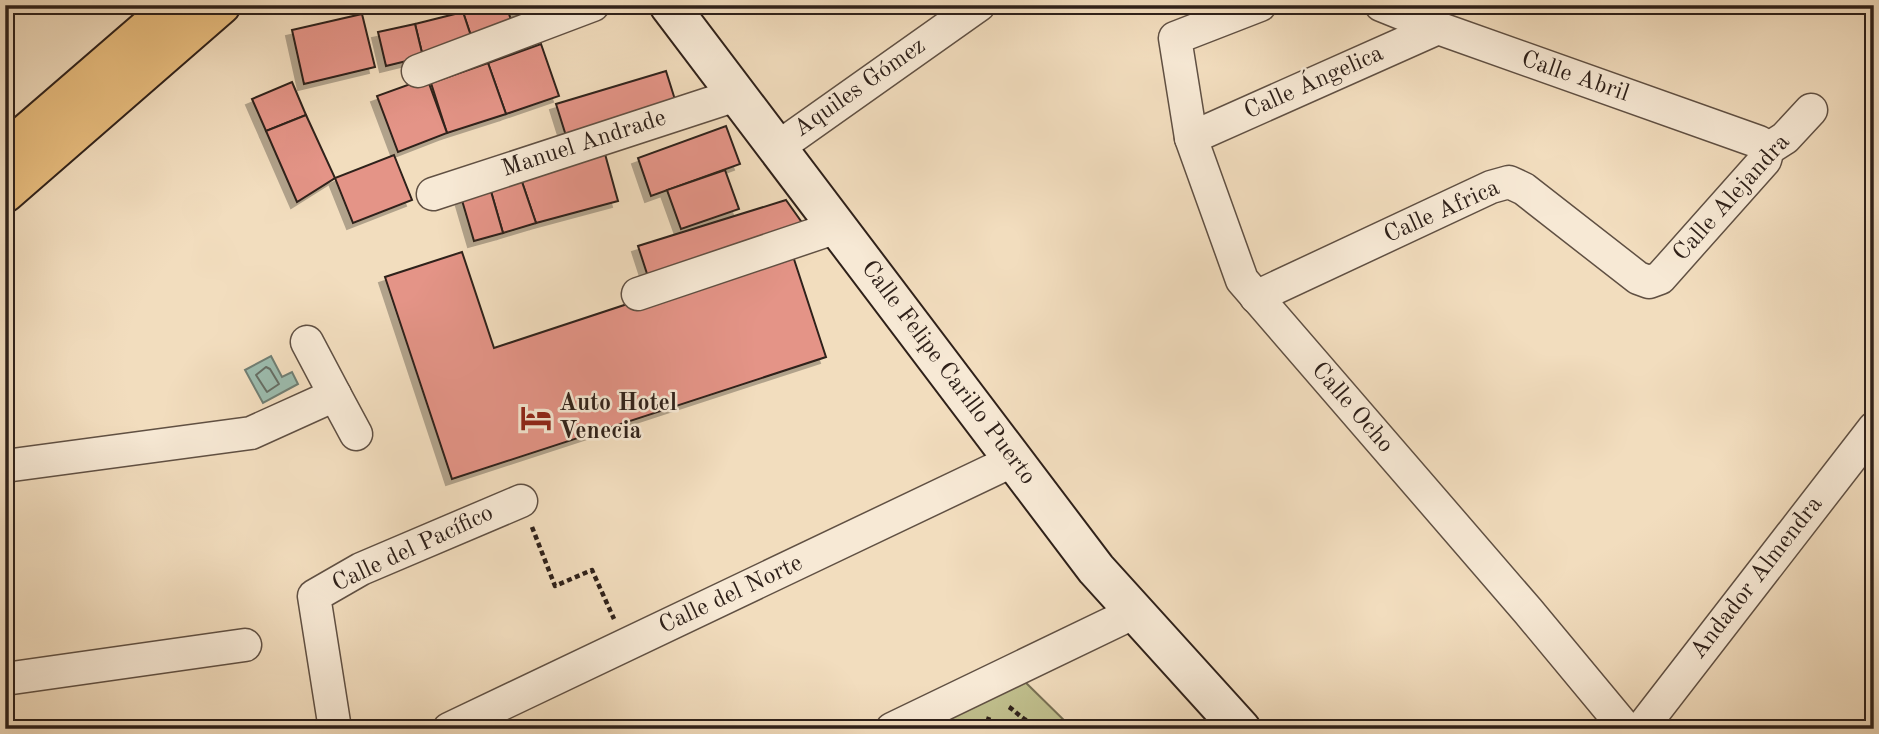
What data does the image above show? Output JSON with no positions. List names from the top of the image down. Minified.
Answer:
{"streets":{"street":["Calle Abril","Calle Ángelica","Aquiles Gómez","Manuel Andrade","Calle Alejandra","Calle Africa","Calle Felipe Carillo Puerto","Calle Ocho","Calle del Pacífico","Andador Almendra","Calle del Norte"]},"crossings":[["Calle Abril","Calle Ángelica"],["Calle Abril","Calle Alejandra"],["Calle Ángelica","Calle Ocho"],["Aquiles Gómez","Calle Felipe Carillo Puerto"],["Manuel Andrade","Calle Felipe Carillo Puerto"],["Calle Alejandra","Calle Africa"],["Calle Africa","Calle Ocho"],["Calle Felipe Carillo Puerto","Calle del Norte"]],"places":{"hotel":["Auto Hotel Venecia"]}}
